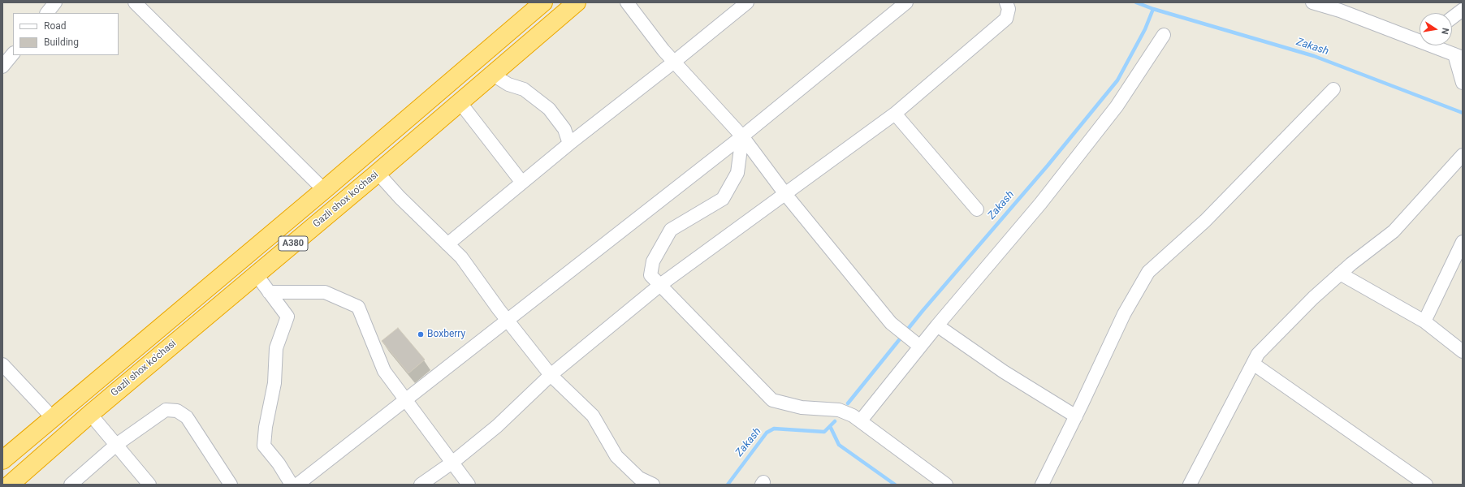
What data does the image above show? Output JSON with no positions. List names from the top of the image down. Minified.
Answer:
{"streets":{"highway":["Gazli shox ko'chasi","A380"]},"water":["Zakash"],"places":["Boxberry"],"legend":["Road","Building"],"north":"right"}
